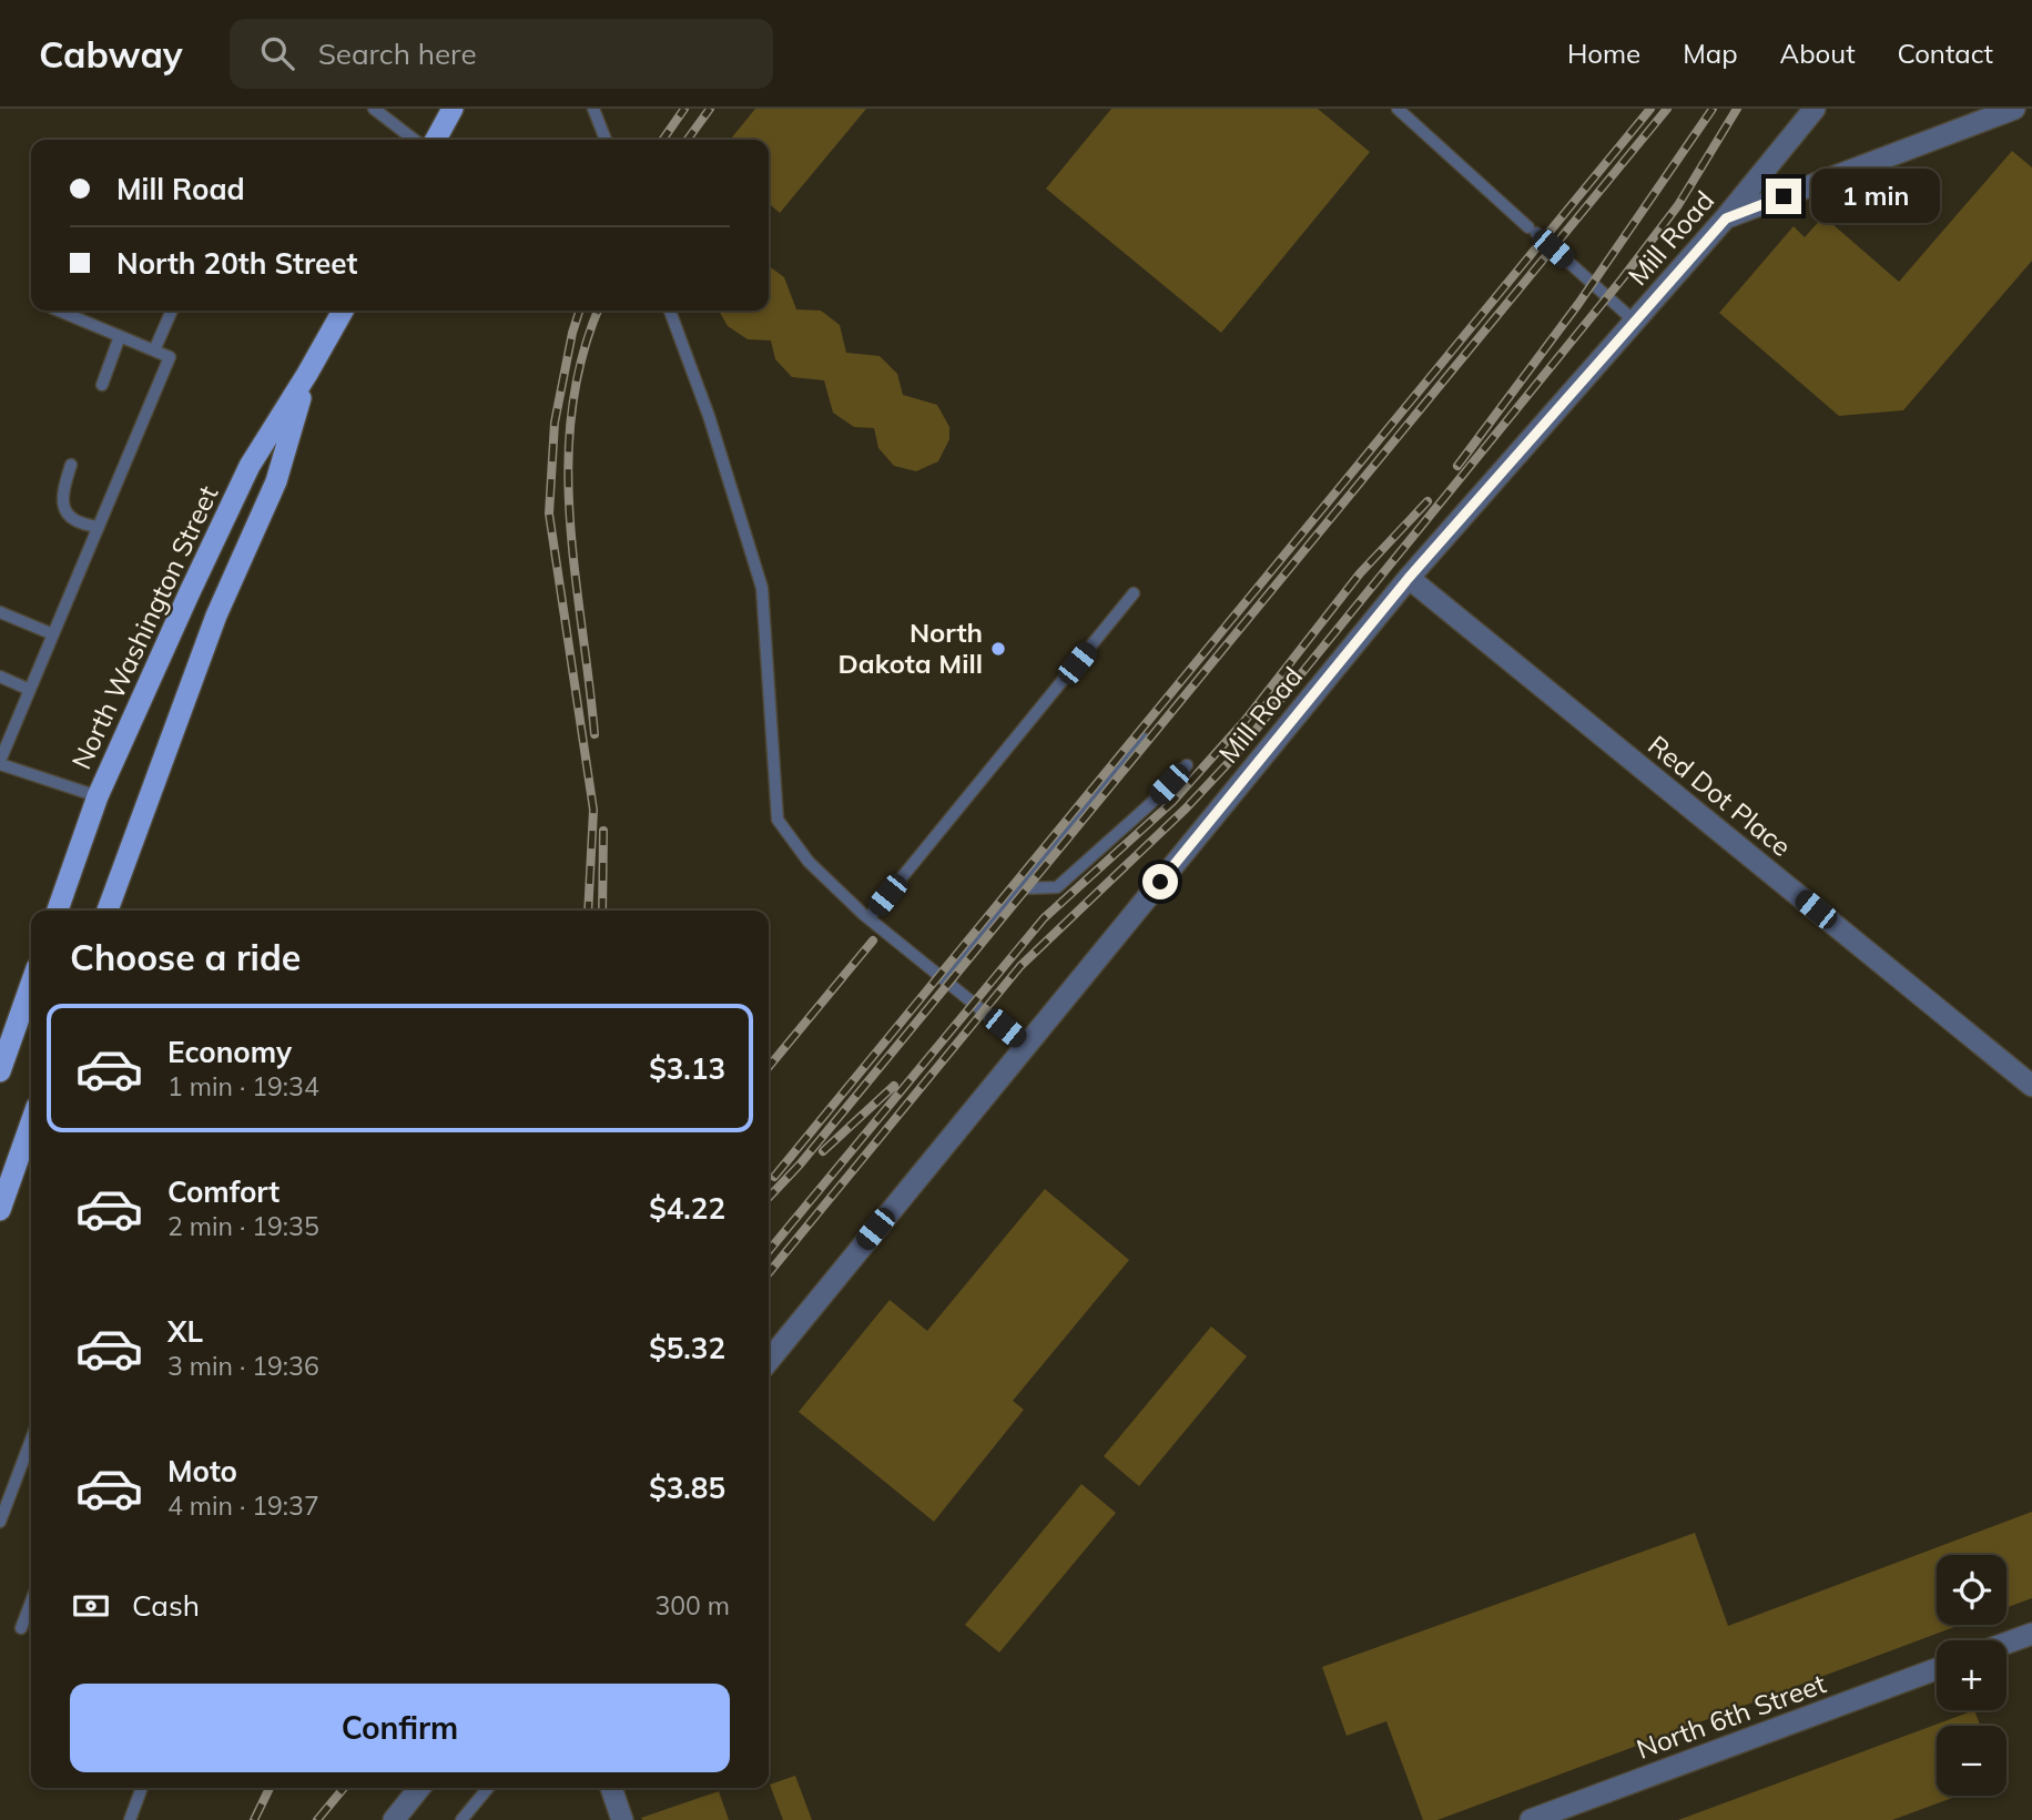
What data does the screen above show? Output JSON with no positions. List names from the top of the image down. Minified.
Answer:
{"streets":{"main road":["North Washington Street"],"street":["Mill Road","Red Dot Place","North 6th Street"]},"crossings":[["Mill Road","Red Dot Place"]],"places":["North Dakota Mill"],"page":{"header":"Cabway","search":"Search here","nav":["Home","Map","About","Contact"],"banner":["Mill Road","North 20th Street"],"bubble":"1 min","heading":"Choose a ride","list":[{"name":"Economy","note":"1 min · 19:34","value":"$3.13"},{"name":"Comfort","note":"2 min · 19:35","value":"$4.22"},{"name":"XL","note":"3 min · 19:36","value":"$5.32"},{"name":"Moto","note":"4 min · 19:37","value":"$3.85"}],"map_buttons":["+","−"],"pay":["Cash","300 m"],"buttons":"Confirm"}}
